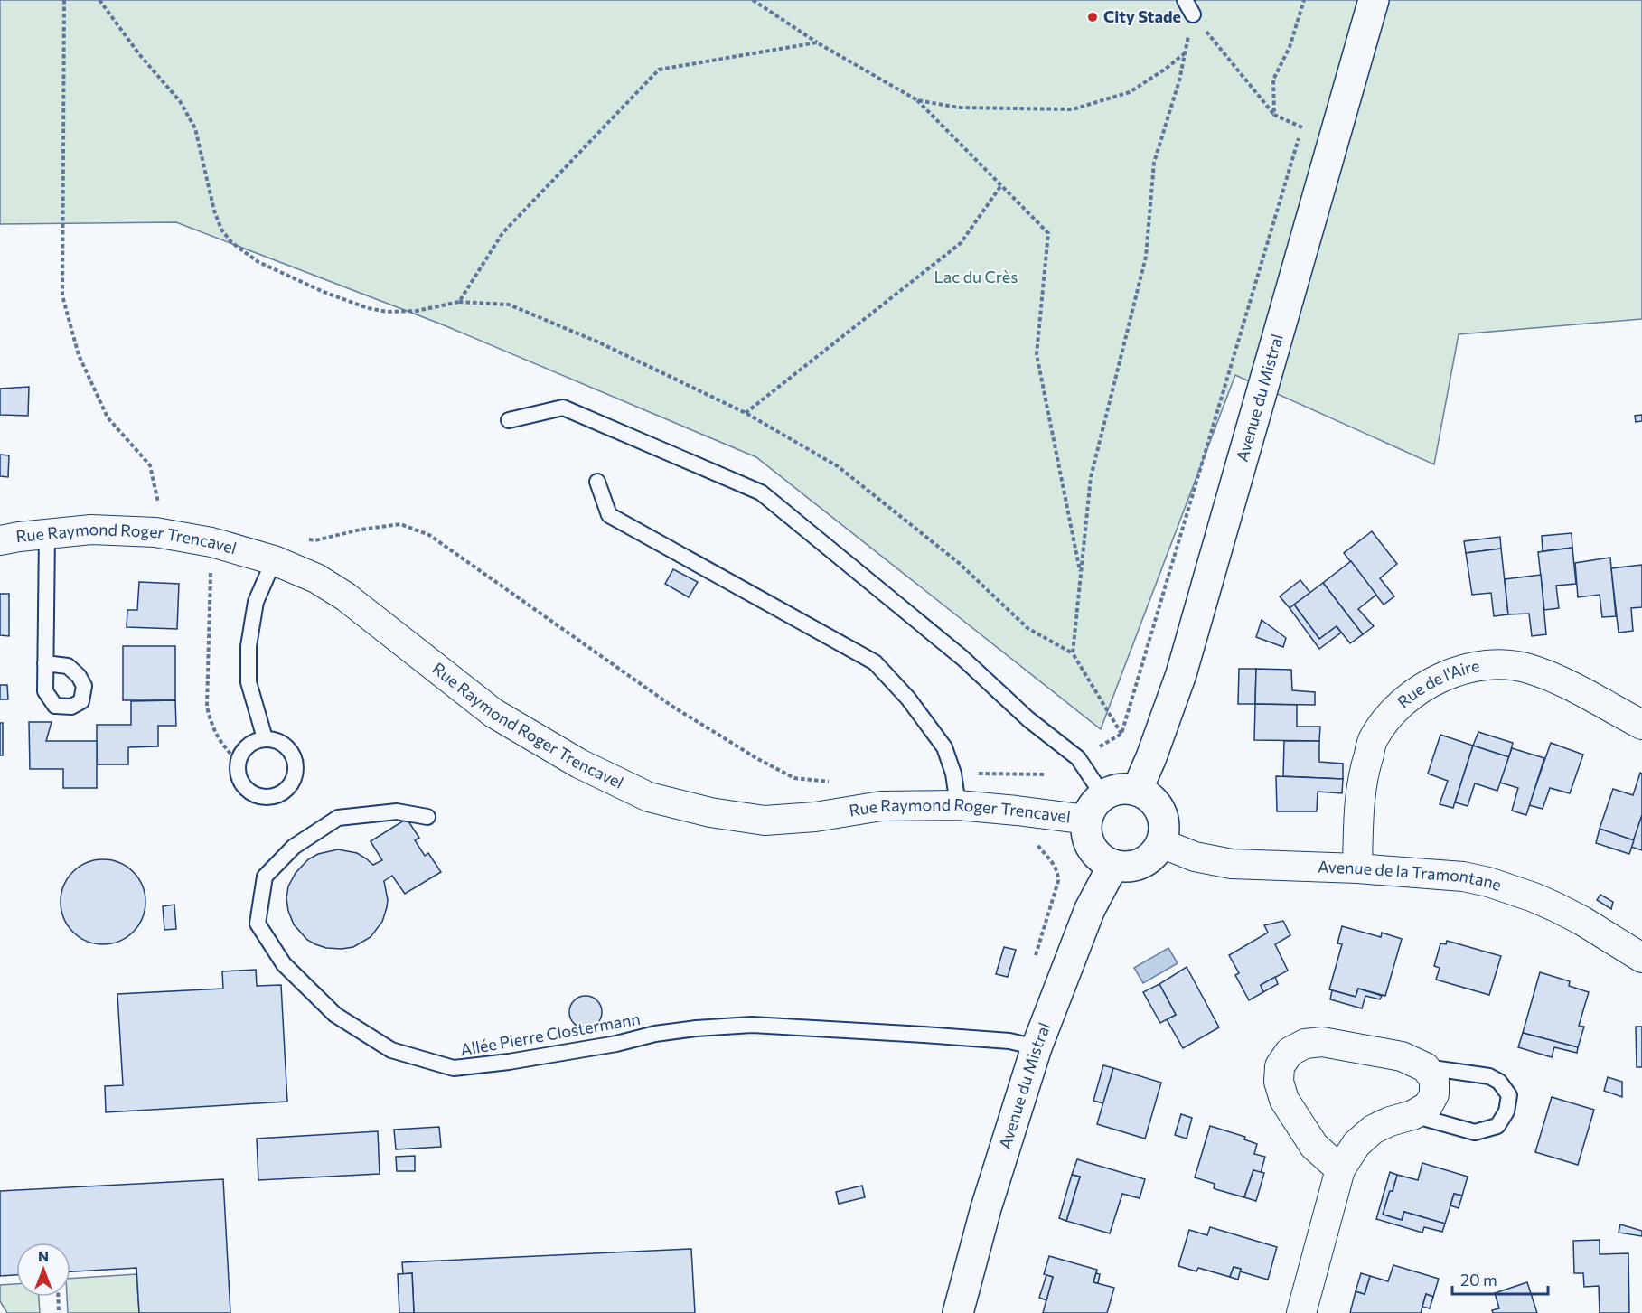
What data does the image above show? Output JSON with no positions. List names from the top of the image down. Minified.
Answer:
{"streets":{"street":["Avenue du Mistral","Rue Raymond Roger Trencavel","Rue de l'Aire","Avenue de la Tramontane"],"lane":["Allée Pierre Clostermann"]},"crossings":[["Avenue du Mistral","Rue Raymond Roger Trencavel"],["Avenue du Mistral","Avenue de la Tramontane"],["Avenue du Mistral","Allée Pierre Clostermann"],["Rue Raymond Roger Trencavel","Avenue de la Tramontane"],["Rue de l'Aire","Avenue de la Tramontane"]],"parks":["Lac du Crès"],"places":["City Stade"],"scale_bar":"20 m","north":"top"}
